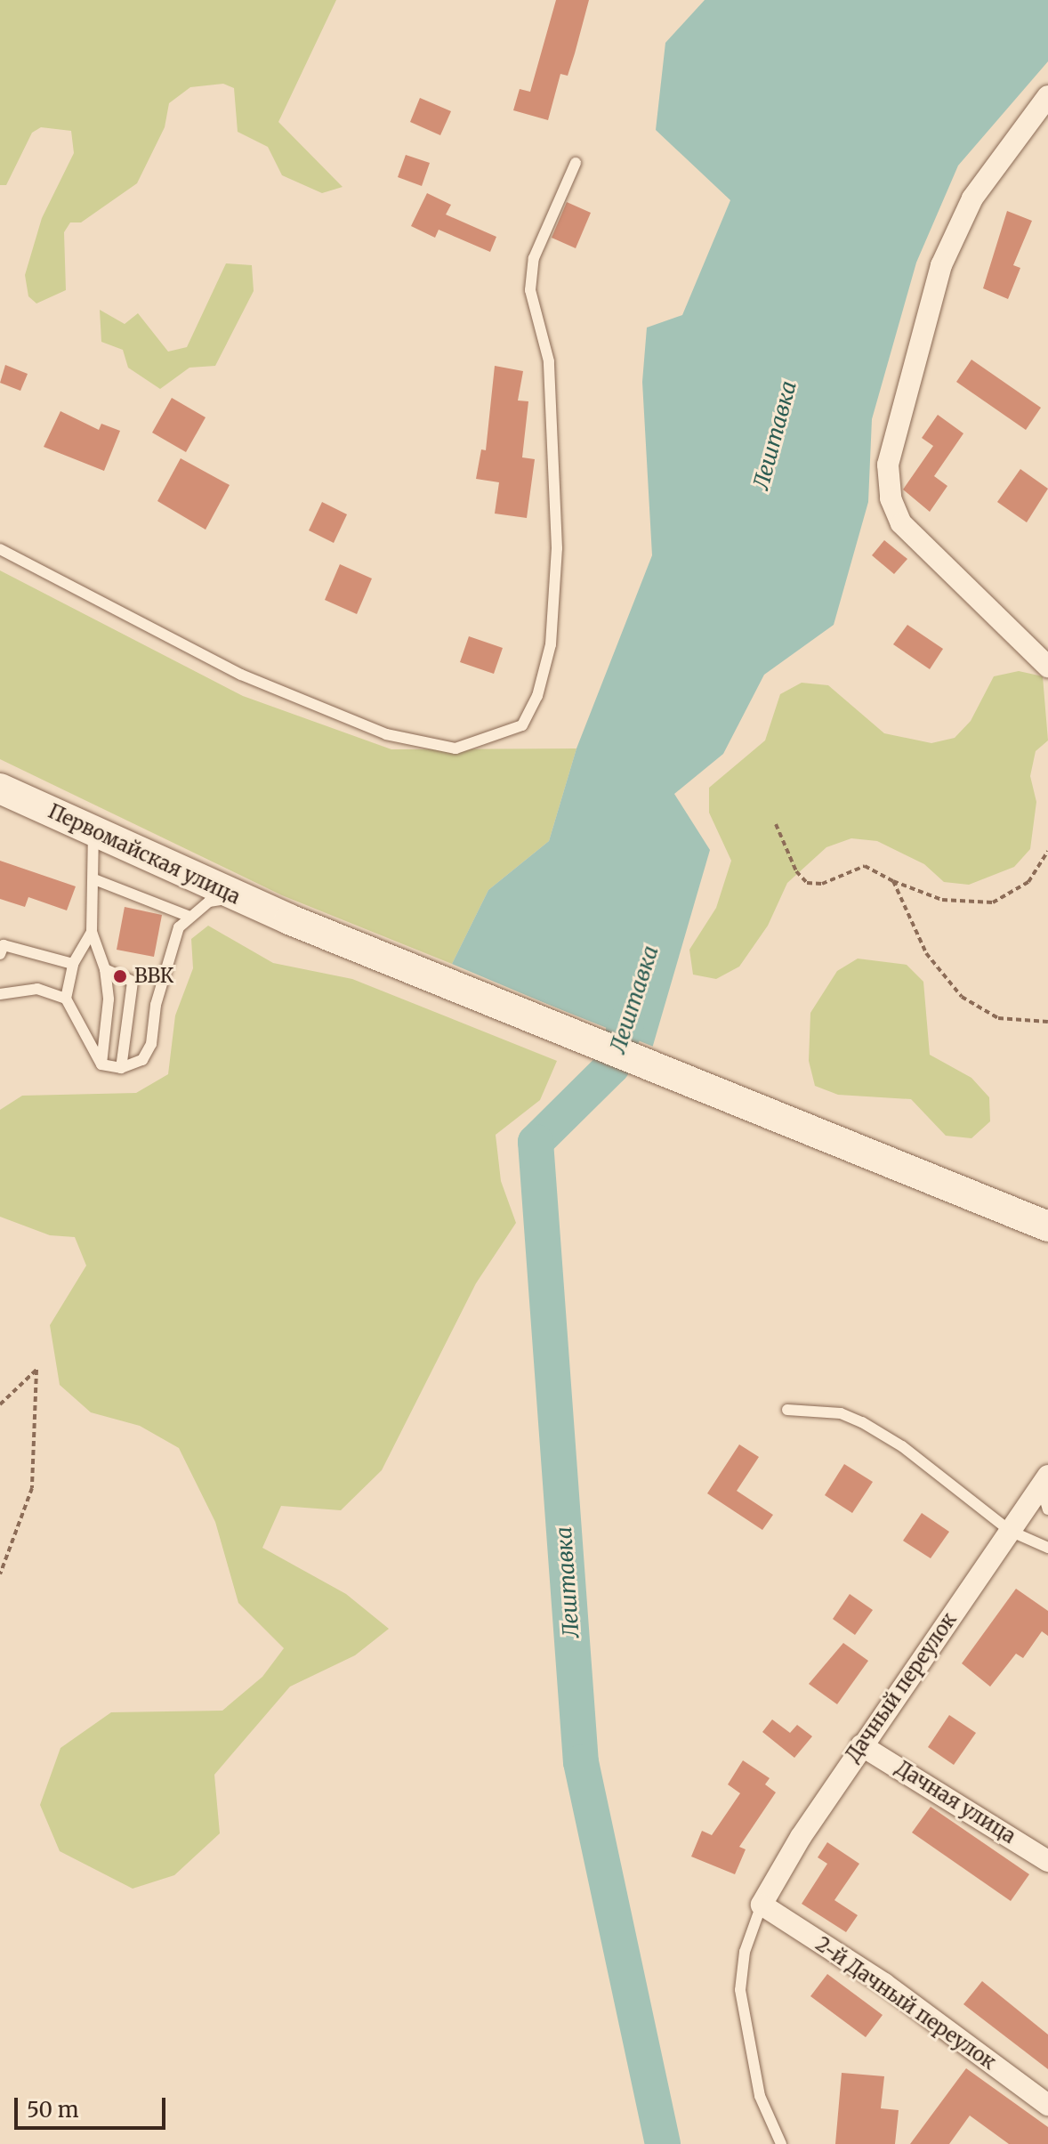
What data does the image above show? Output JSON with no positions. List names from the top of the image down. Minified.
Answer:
{"streets":{"main road":["Первомайская улица"],"street":["Дачный переулок","Дачная улица","2-й Дачный переулок"]},"crossings":[["Дачный переулок","Дачная улица"],["Дачный переулок","2-й Дачный переулок"]],"water":["Лештавка"],"places":["ВВК"],"scale_bar":"50 m"}
